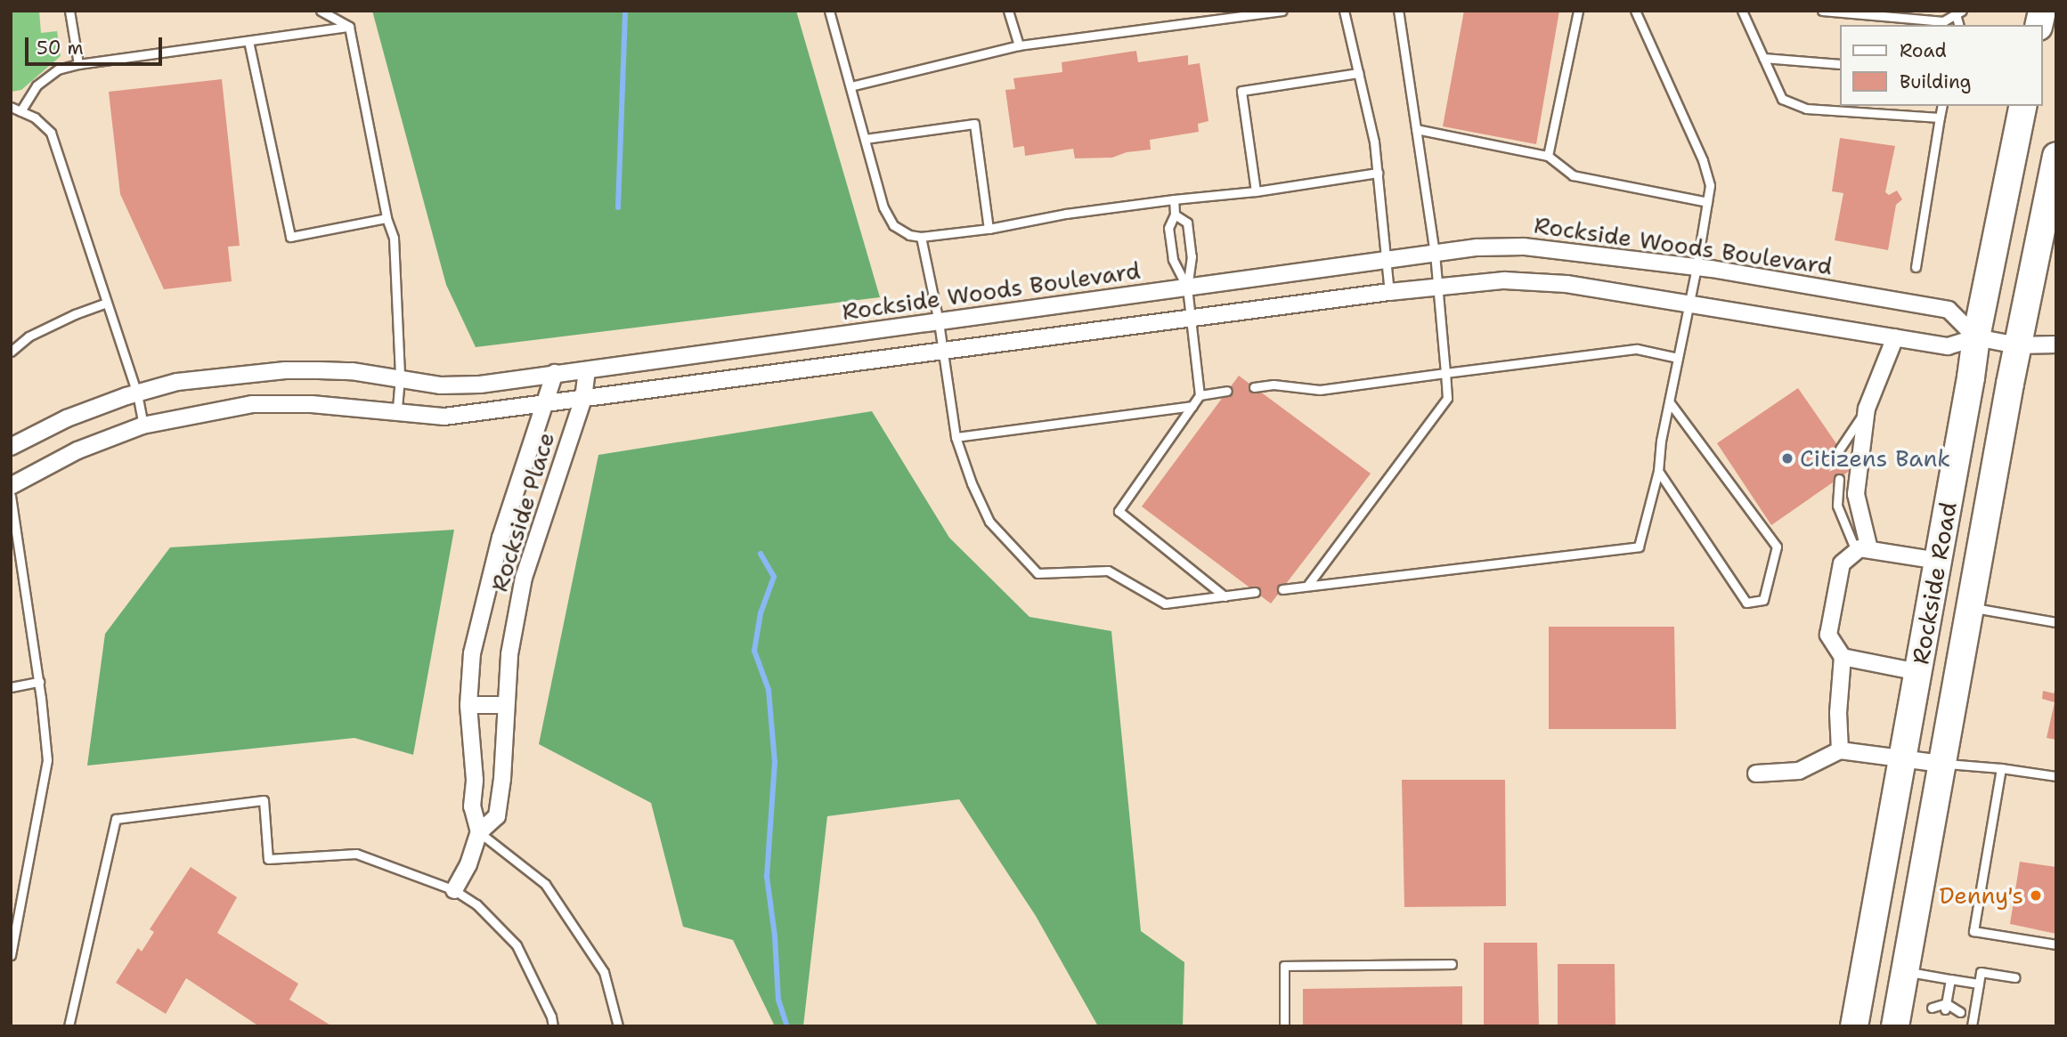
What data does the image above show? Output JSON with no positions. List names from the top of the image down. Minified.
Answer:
{"streets":{"main road":["Rockside Road"],"street":["Rockside Woods Boulevard","Rockside Place"]},"crossings":[["Rockside Woods Boulevard","Rockside Place"],["Rockside Woods Boulevard","Rockside Road"]],"places":["Citizens Bank","Denny's"],"legend":["Road","Building"],"scale_bar":"50 m"}
